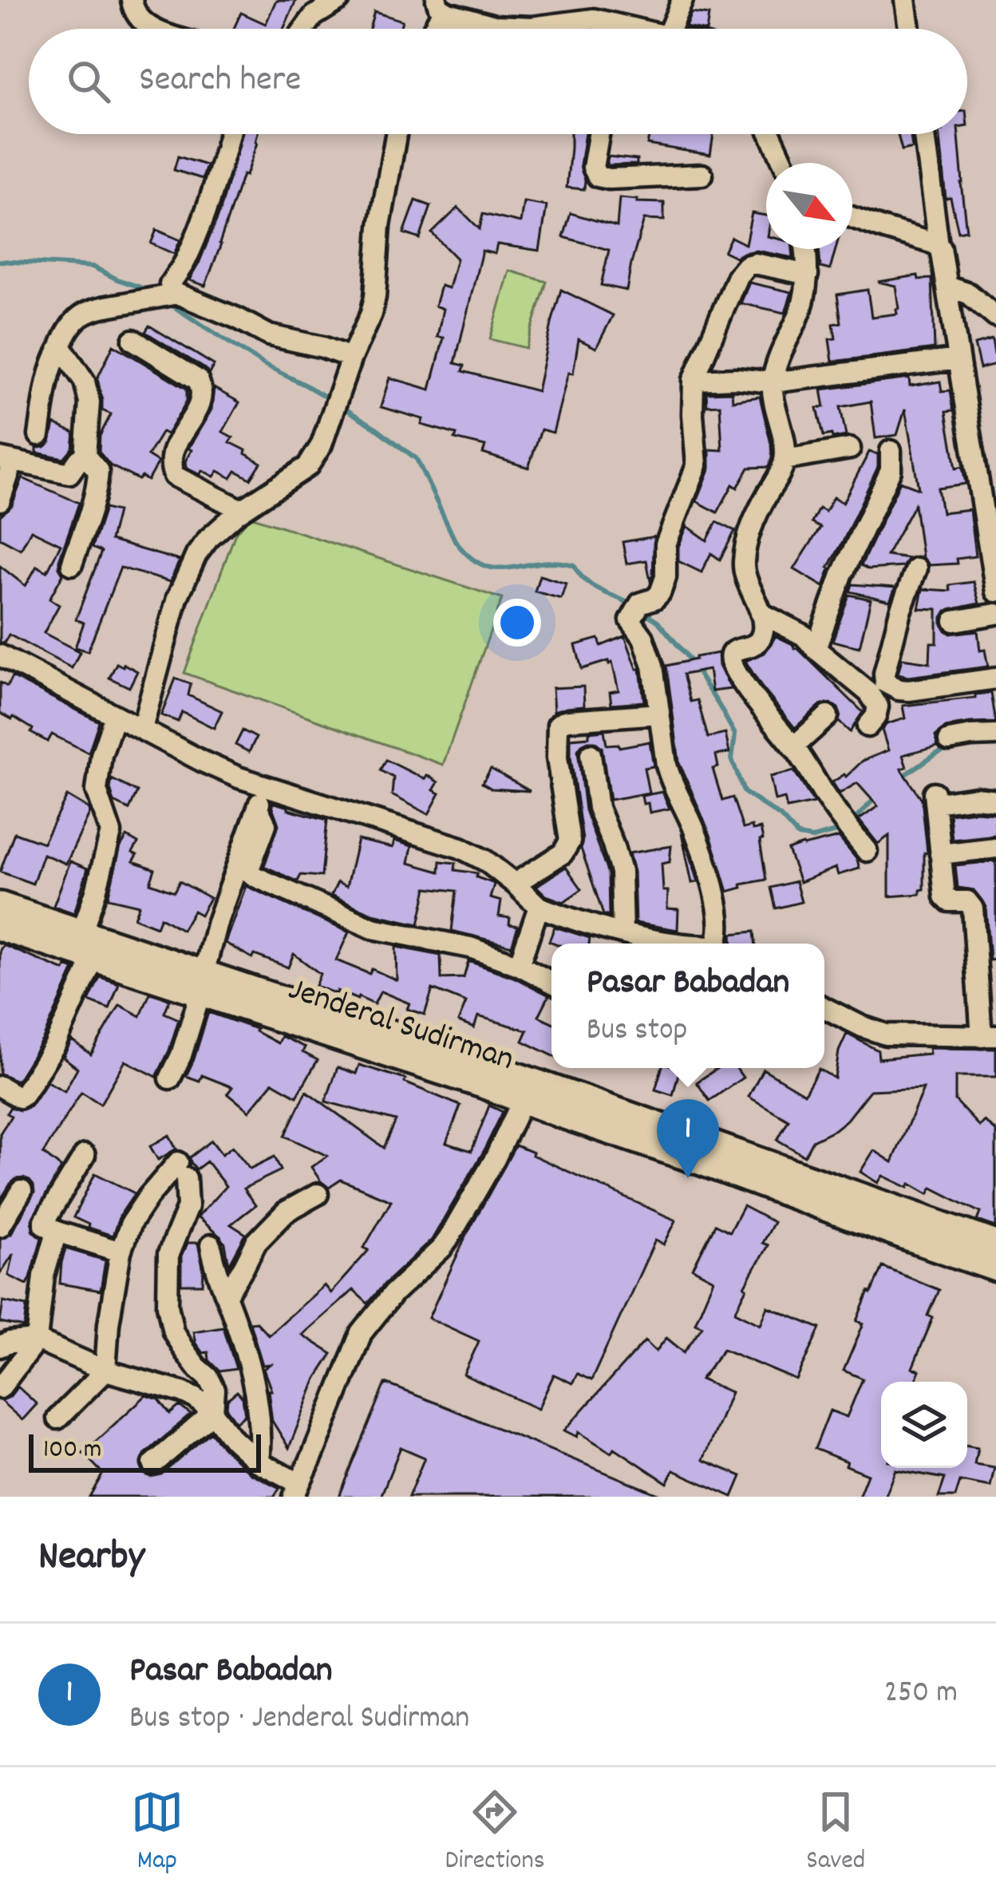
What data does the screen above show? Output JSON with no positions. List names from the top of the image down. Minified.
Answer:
{"streets":{"highway":["Jenderal Sudirman"]},"scale_bar":"100 m","north":"bottom right","page":{"search":"Search here","popup":["Pasar Babadan","Bus stop"],"pins":"1","scale":"100 m","heading":"Nearby","list":[{"mark":"1","name":"Pasar Babadan","note":"Bus stop · Jenderal Sudirman","value":"250 m"}],"nav":["Map","Directions","Saved"]}}
